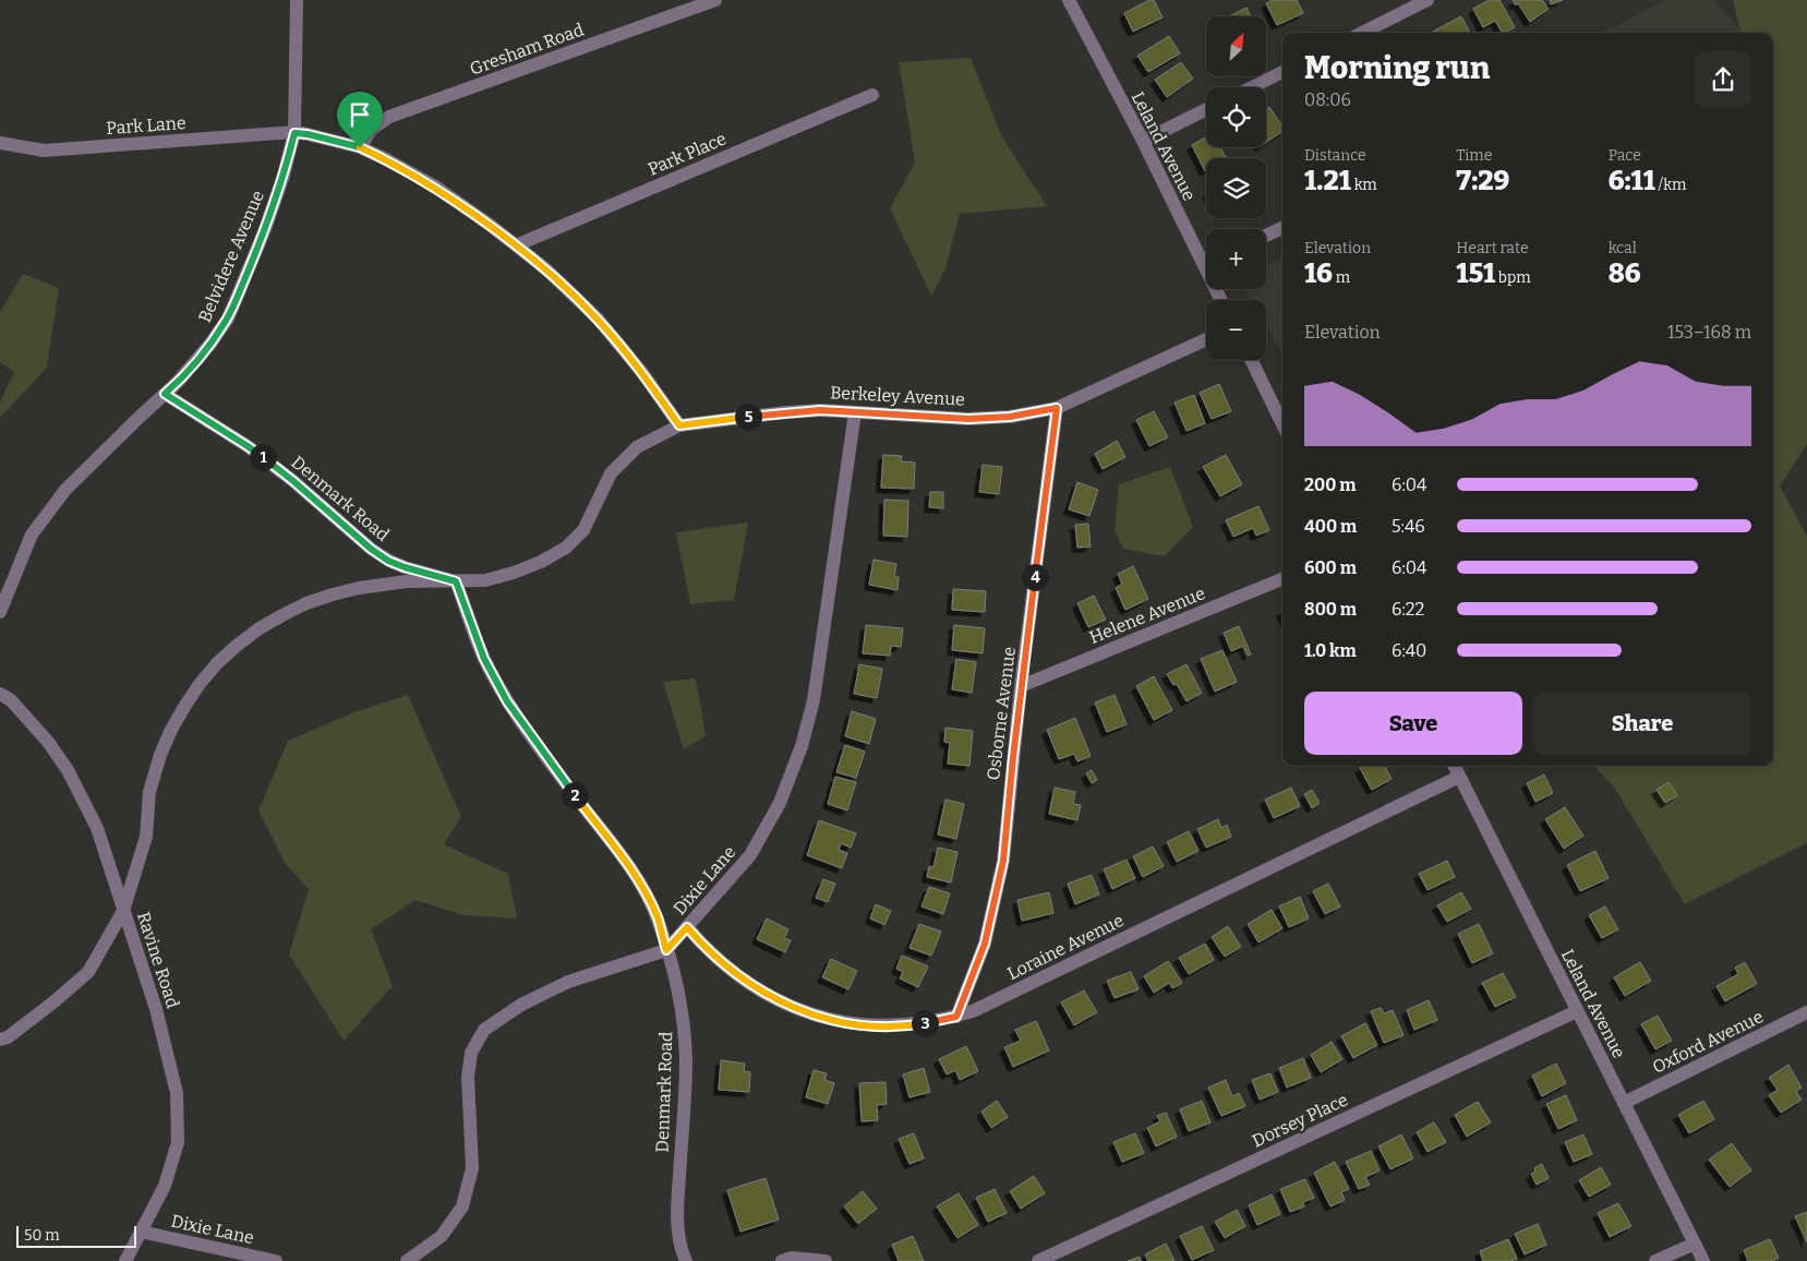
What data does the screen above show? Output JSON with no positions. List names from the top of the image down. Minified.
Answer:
{"streets":{"street":["Gresham Road","Park Lane","Leland Avenue","Park Place","Belvidere Avenue","Berkeley Avenue","Denmark Road","Helene Avenue","Osborne Avenue","Dixie Lane","Loraine Avenue","Ravine Road","Oxford Avenue","Dorsey Place"]},"crossings":[["Gresham Road","Park Lane"],["Park Lane","Park Place"],["Park Lane","Belvidere Avenue"],["Park Lane","Berkeley Avenue"],["Leland Avenue","Loraine Avenue"],["Leland Avenue","Oxford Avenue"],["Leland Avenue","Dorsey Place"],["Belvidere Avenue","Denmark Road"],["Berkeley Avenue","Denmark Road"],["Berkeley Avenue","Osborne Avenue"],["Berkeley Avenue","Dixie Lane"],["Berkeley Avenue","Ravine Road"],["Denmark Road","Dixie Lane"],["Helene Avenue","Osborne Avenue"],["Osborne Avenue","Loraine Avenue"],["Dixie Lane","Loraine Avenue"],["Dixie Lane","Ravine Road"]],"scale_bar":"50 m","north":"top right","page":{"map_buttons":["+","−"],"heading":["Morning run","08:06"],"stats":[["Distance","1.21 km"],["Time","7:29"],["Pace","6:11 /km"],["Elevation","16 m"],["Heart rate","151 bpm"],["kcal","86"]],"chart":["Elevation","153–168 m"],"pins":["5","1","4","2","3"],"list":[{"name":"200 m","note":"6:04"},{"name":"400 m","note":"5:46"},{"name":"600 m","note":"6:04"},{"name":"800 m","note":"6:22"},{"name":"1.0 km","note":"6:40"}],"buttons":["Save","Share"],"scale":"50 m"}}
